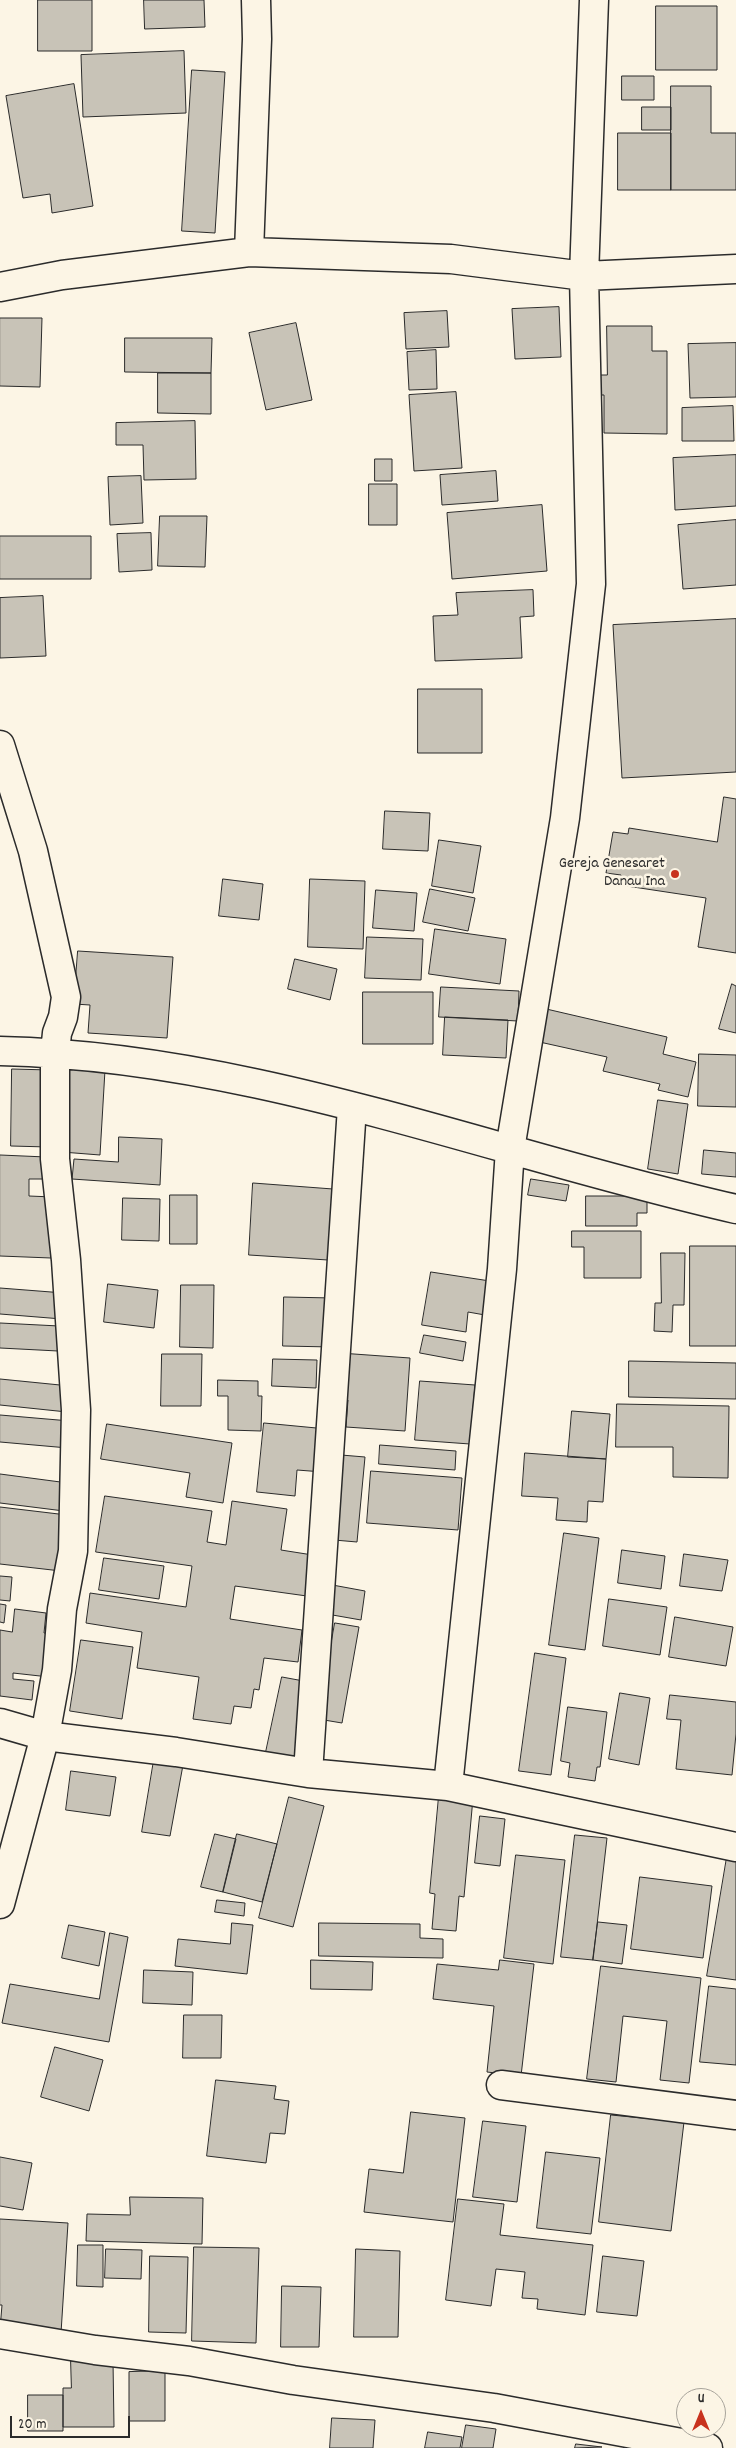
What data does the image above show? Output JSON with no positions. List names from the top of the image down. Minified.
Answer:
{"places":["Gereja Genesaret Danau Ina"],"scale_bar":"20 m","north":"top"}
